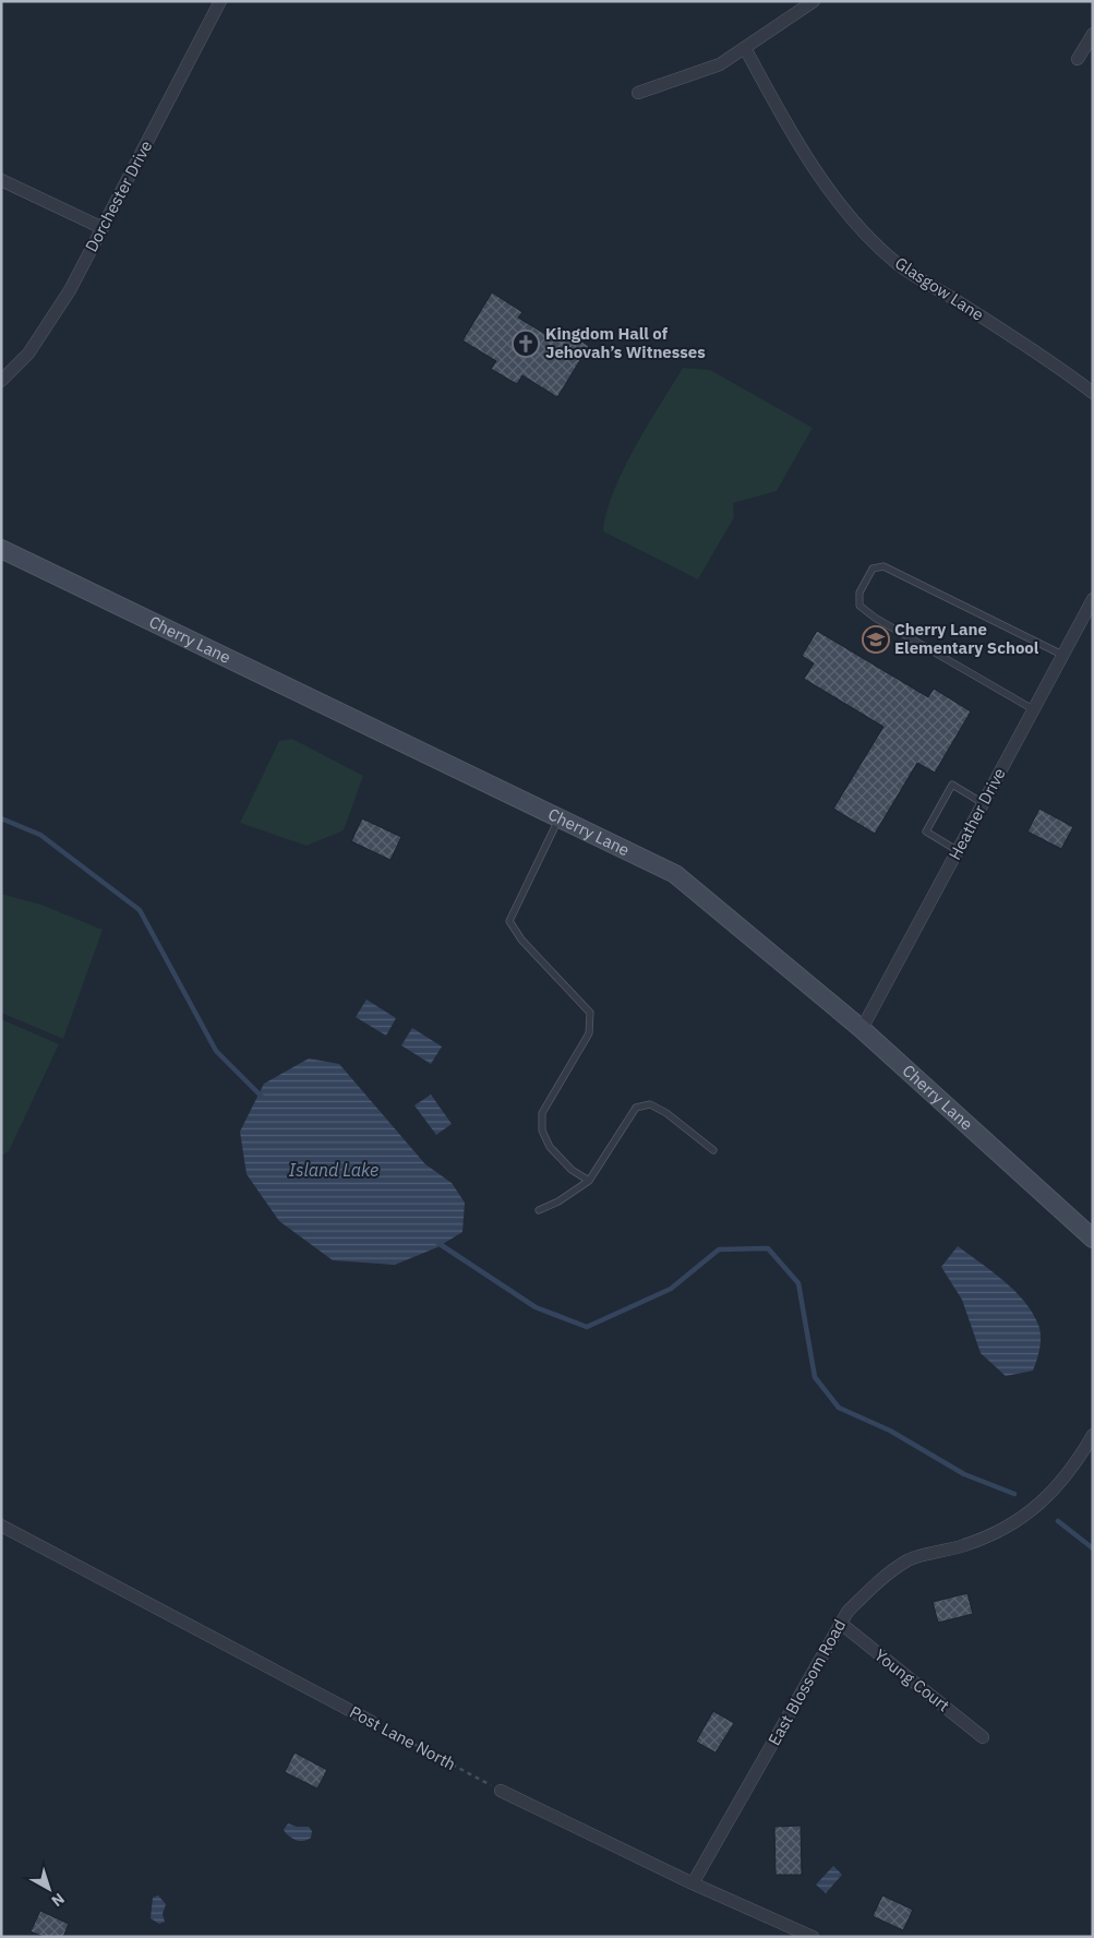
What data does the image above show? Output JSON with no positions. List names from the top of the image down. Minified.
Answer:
{"streets":{"street":["Dorchester Drive","Glasgow Lane","Cherry Lane","Heather Drive","Young Court","East Blossom Road","Post Lane North"]},"crossings":[["Cherry Lane","Heather Drive"],["Young Court","East Blossom Road"]],"water":["Island Lake"],"places":{"church":["Kingdom Hall of Jehovah’s Witnesses"],"school or university":["Cherry Lane Elementary School"]},"north":"bottom right"}
